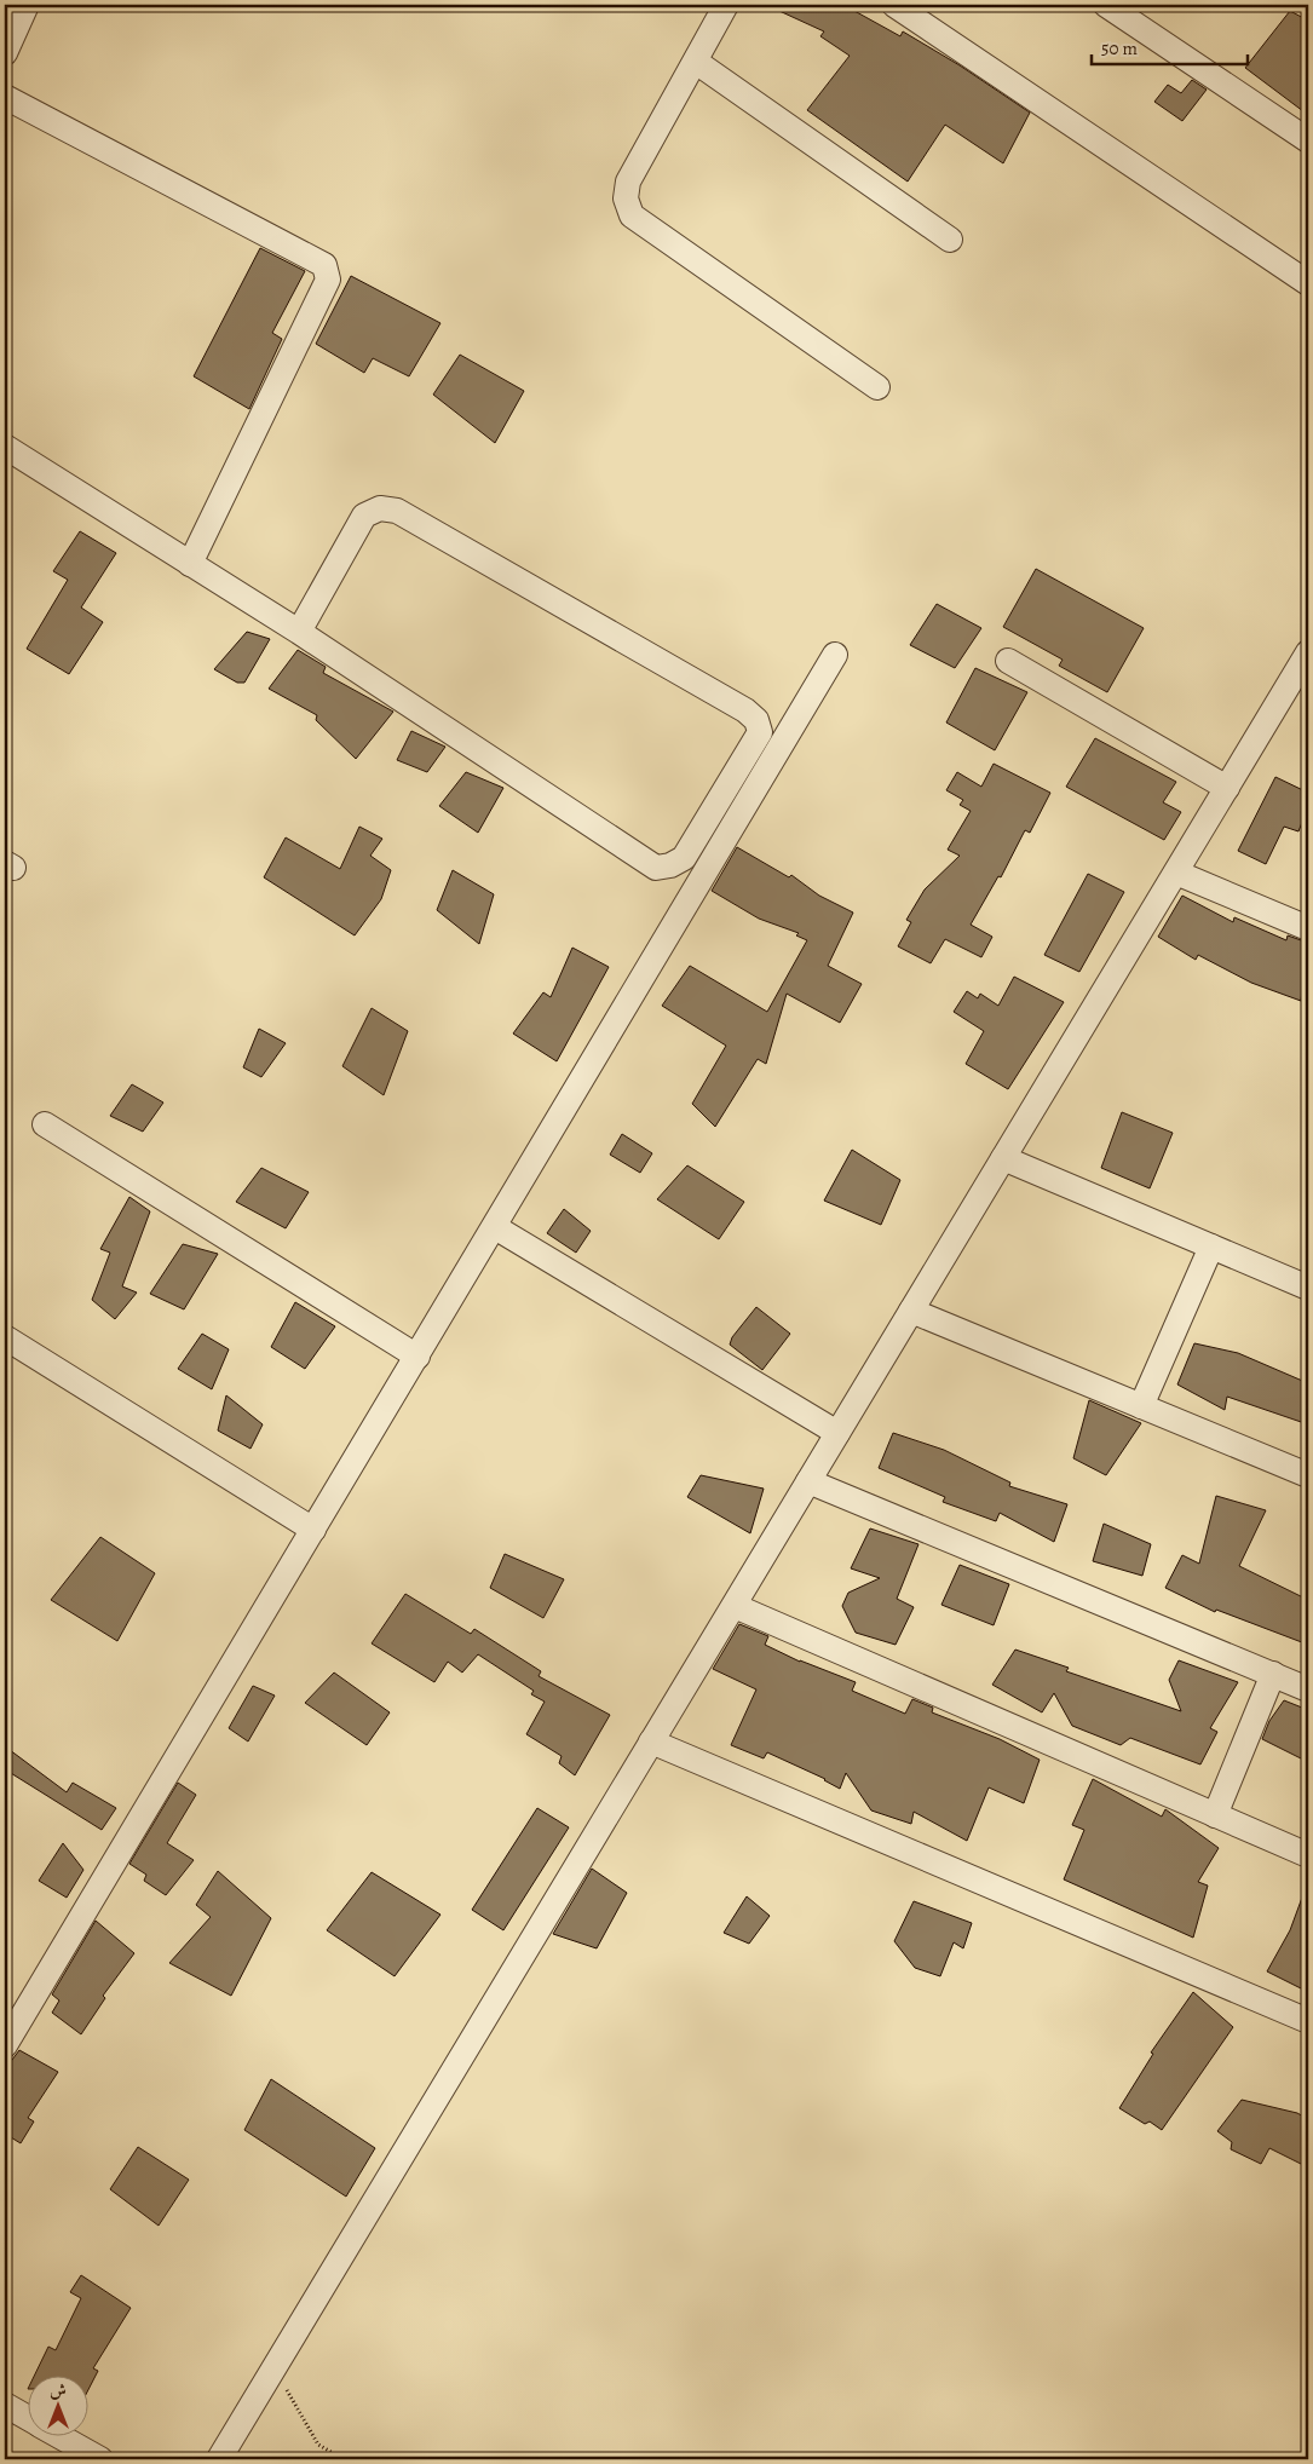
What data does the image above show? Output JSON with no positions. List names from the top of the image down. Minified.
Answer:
{"scale_bar":"50 m","north":"top"}
